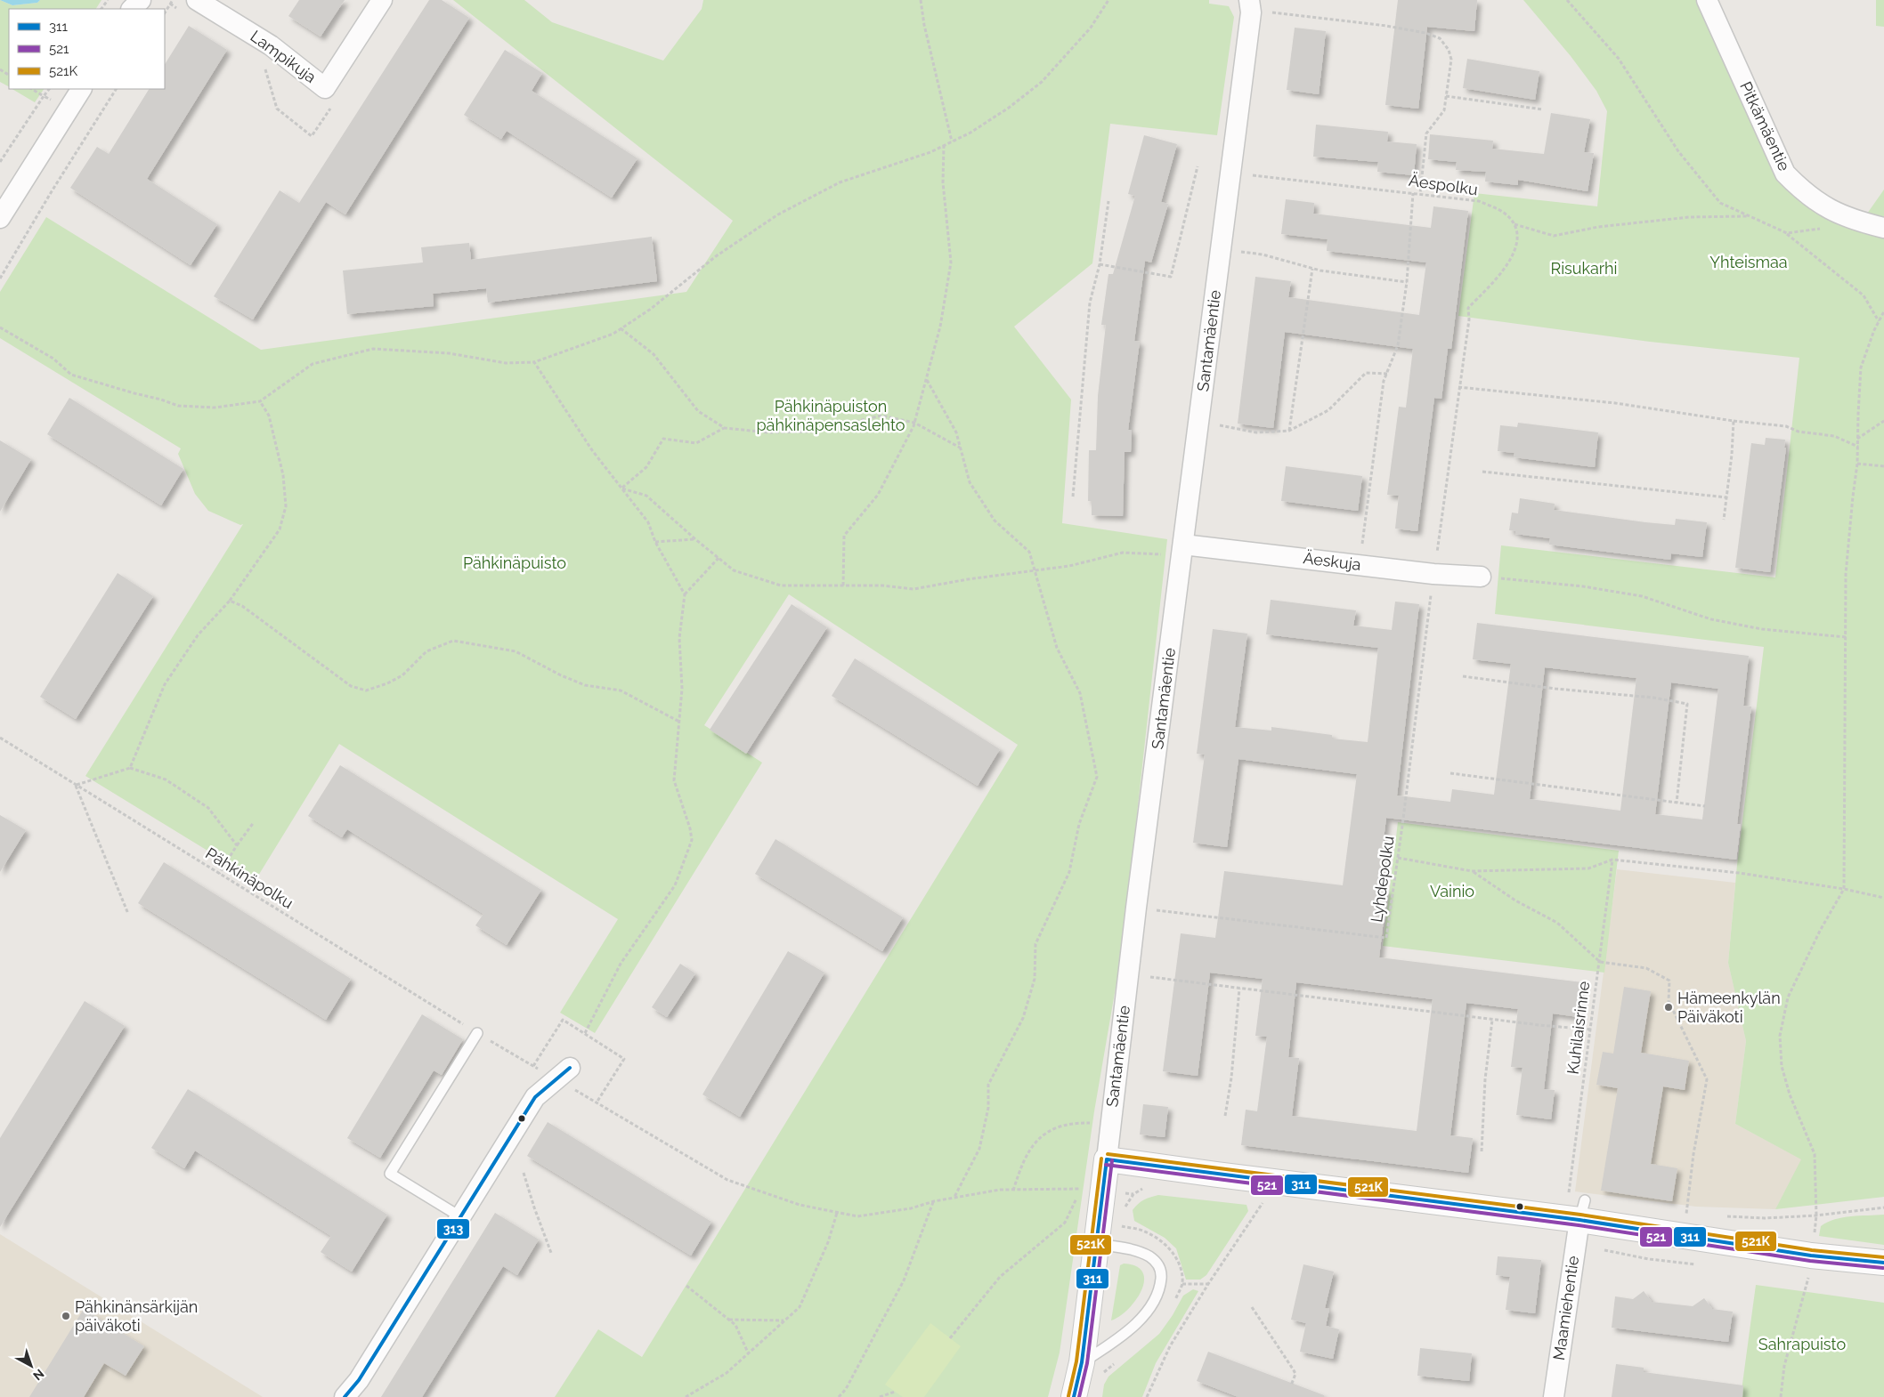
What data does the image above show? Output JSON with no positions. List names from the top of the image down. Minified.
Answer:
{"streets":{"street":["Lampikuja","Pitkämäentie","Santamäentie","Äeskuja","Maamiehentie"],"path":["Äespolku","Pähkinäpolku","Lyhdepolku","Kuhilaisrinne"]},"crossings":[["Äespolku","Santamäentie"],["Santamäentie","Äeskuja"],["Santamäentie","Lyhdepolku"],["Äeskuja","Lyhdepolku"]],"parks":["Yhteismaa","Risukarhi","Pähkinäpuiston pähkinäpensaslehto","Pähkinäpuisto","Vainio","Sahrapuisto"],"places":["Hämeenkylän Päiväkoti","Pähkinänsärkijän päiväkoti"],"lines":["transit line 313","transit line 521K","transit line 311","transit line 521"],"legend":["311","521","521K"],"north":"bottom right"}
